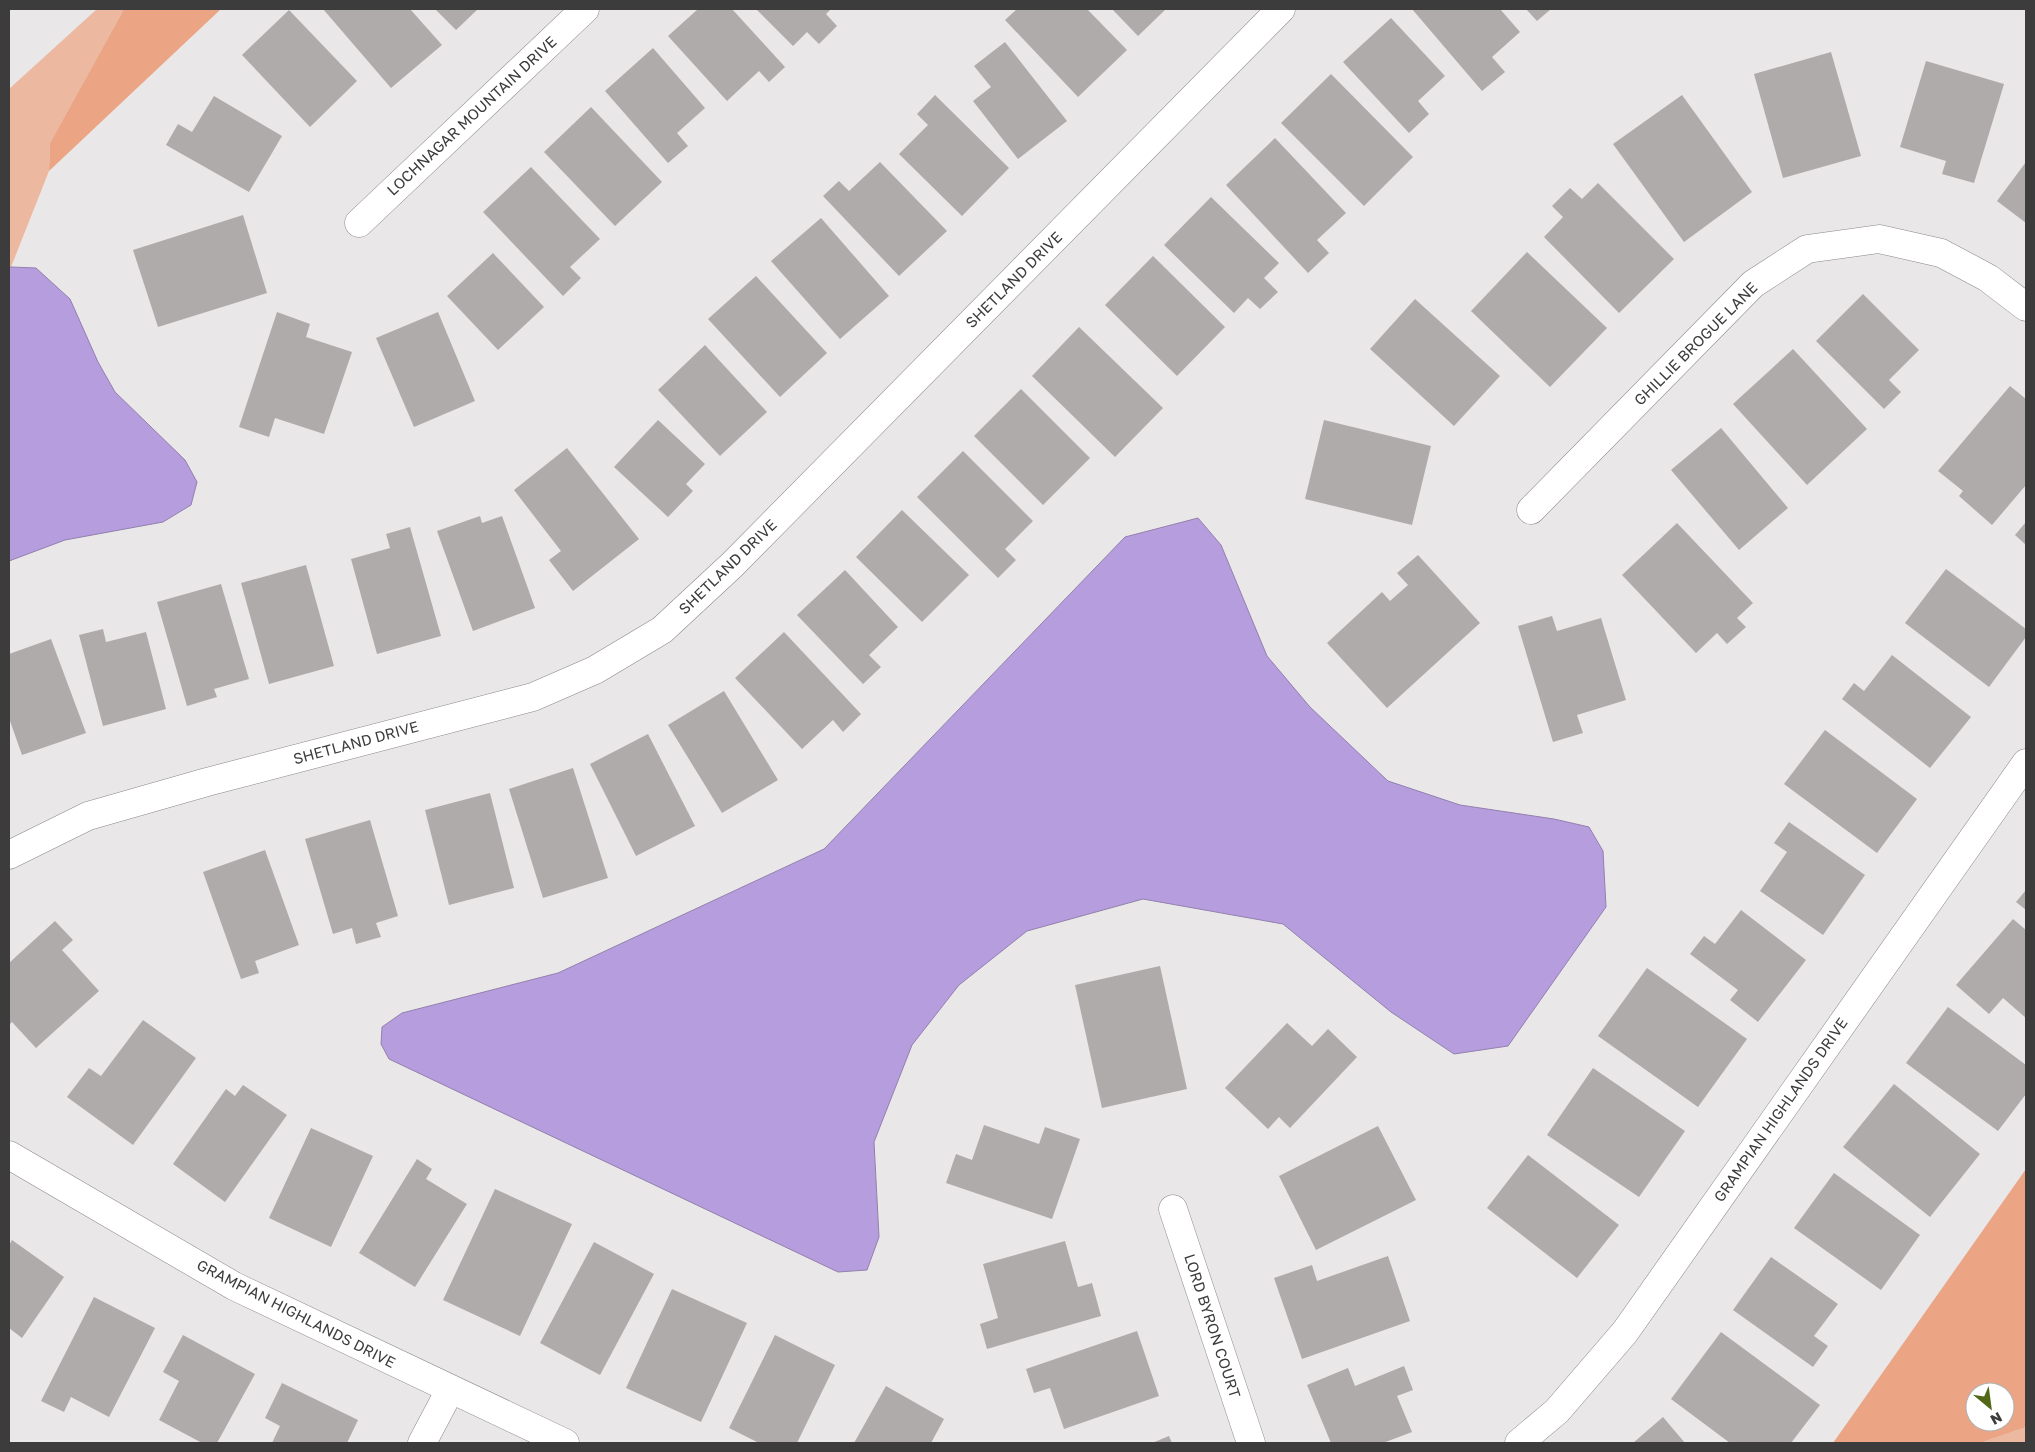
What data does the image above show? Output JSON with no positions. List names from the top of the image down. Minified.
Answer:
{"streets":{"street":["LOCHNAGAR MOUNTAIN DRIVE","SHETLAND DRIVE","GHILLIE BROGUE LANE","GRAMPIAN HIGHLANDS DRIVE","LORD BYRON COURT"]},"north":"bottom right"}
